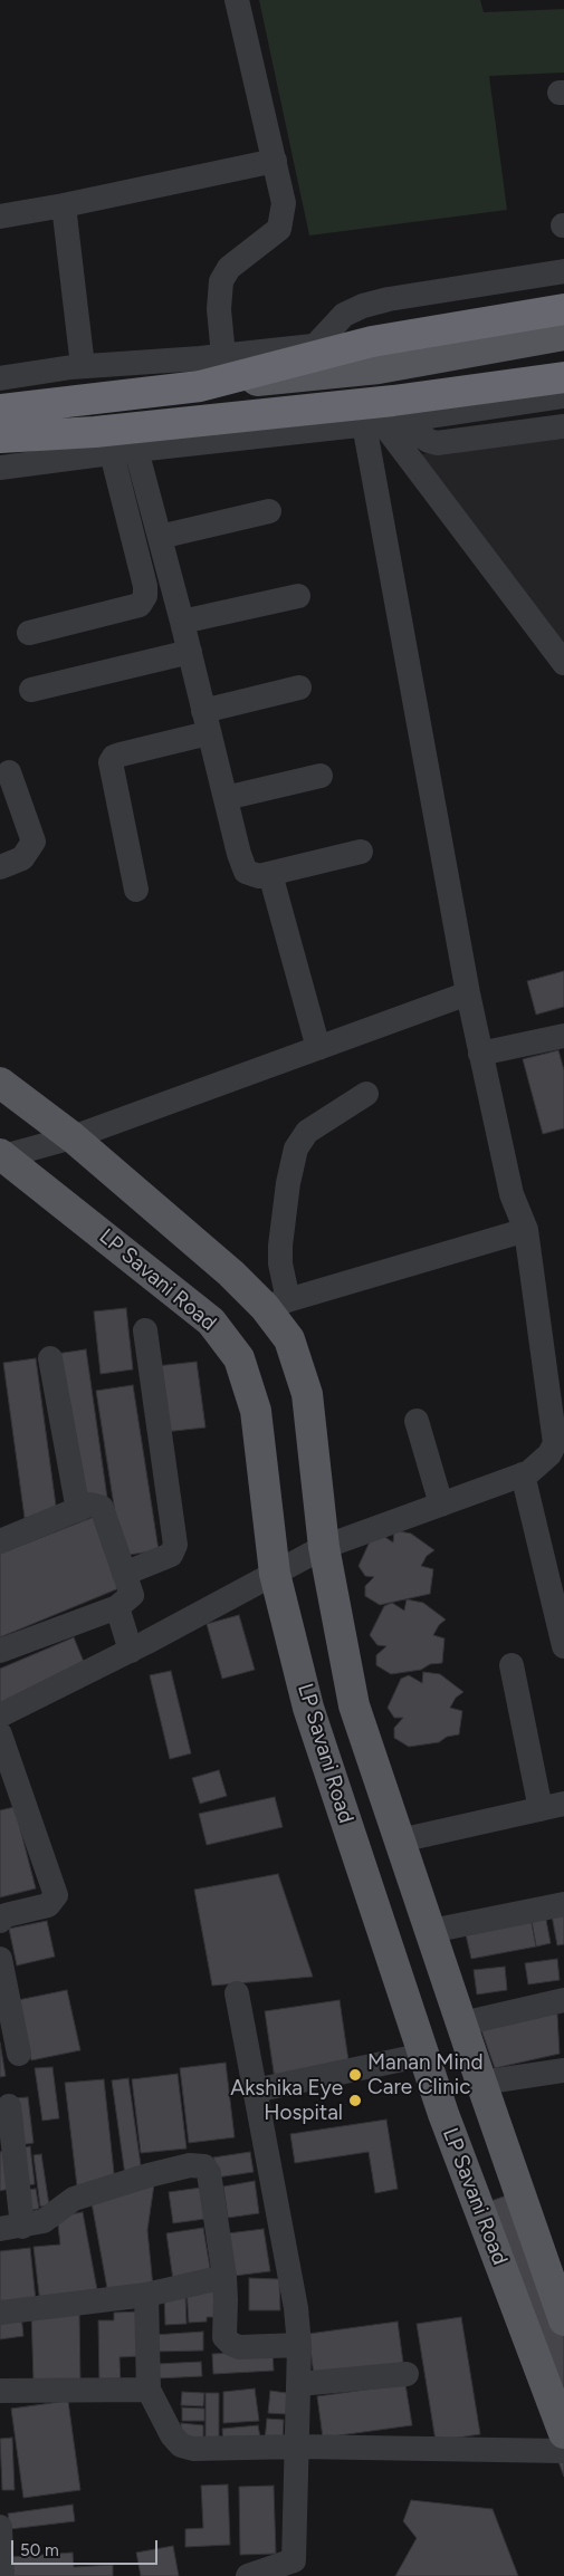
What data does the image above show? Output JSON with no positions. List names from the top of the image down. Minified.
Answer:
{"streets":{"main road":["LP Savani Road"]},"places":["Manan Mind Care Clinic","Akshika Eye Hospital"],"scale_bar":"50 m"}
